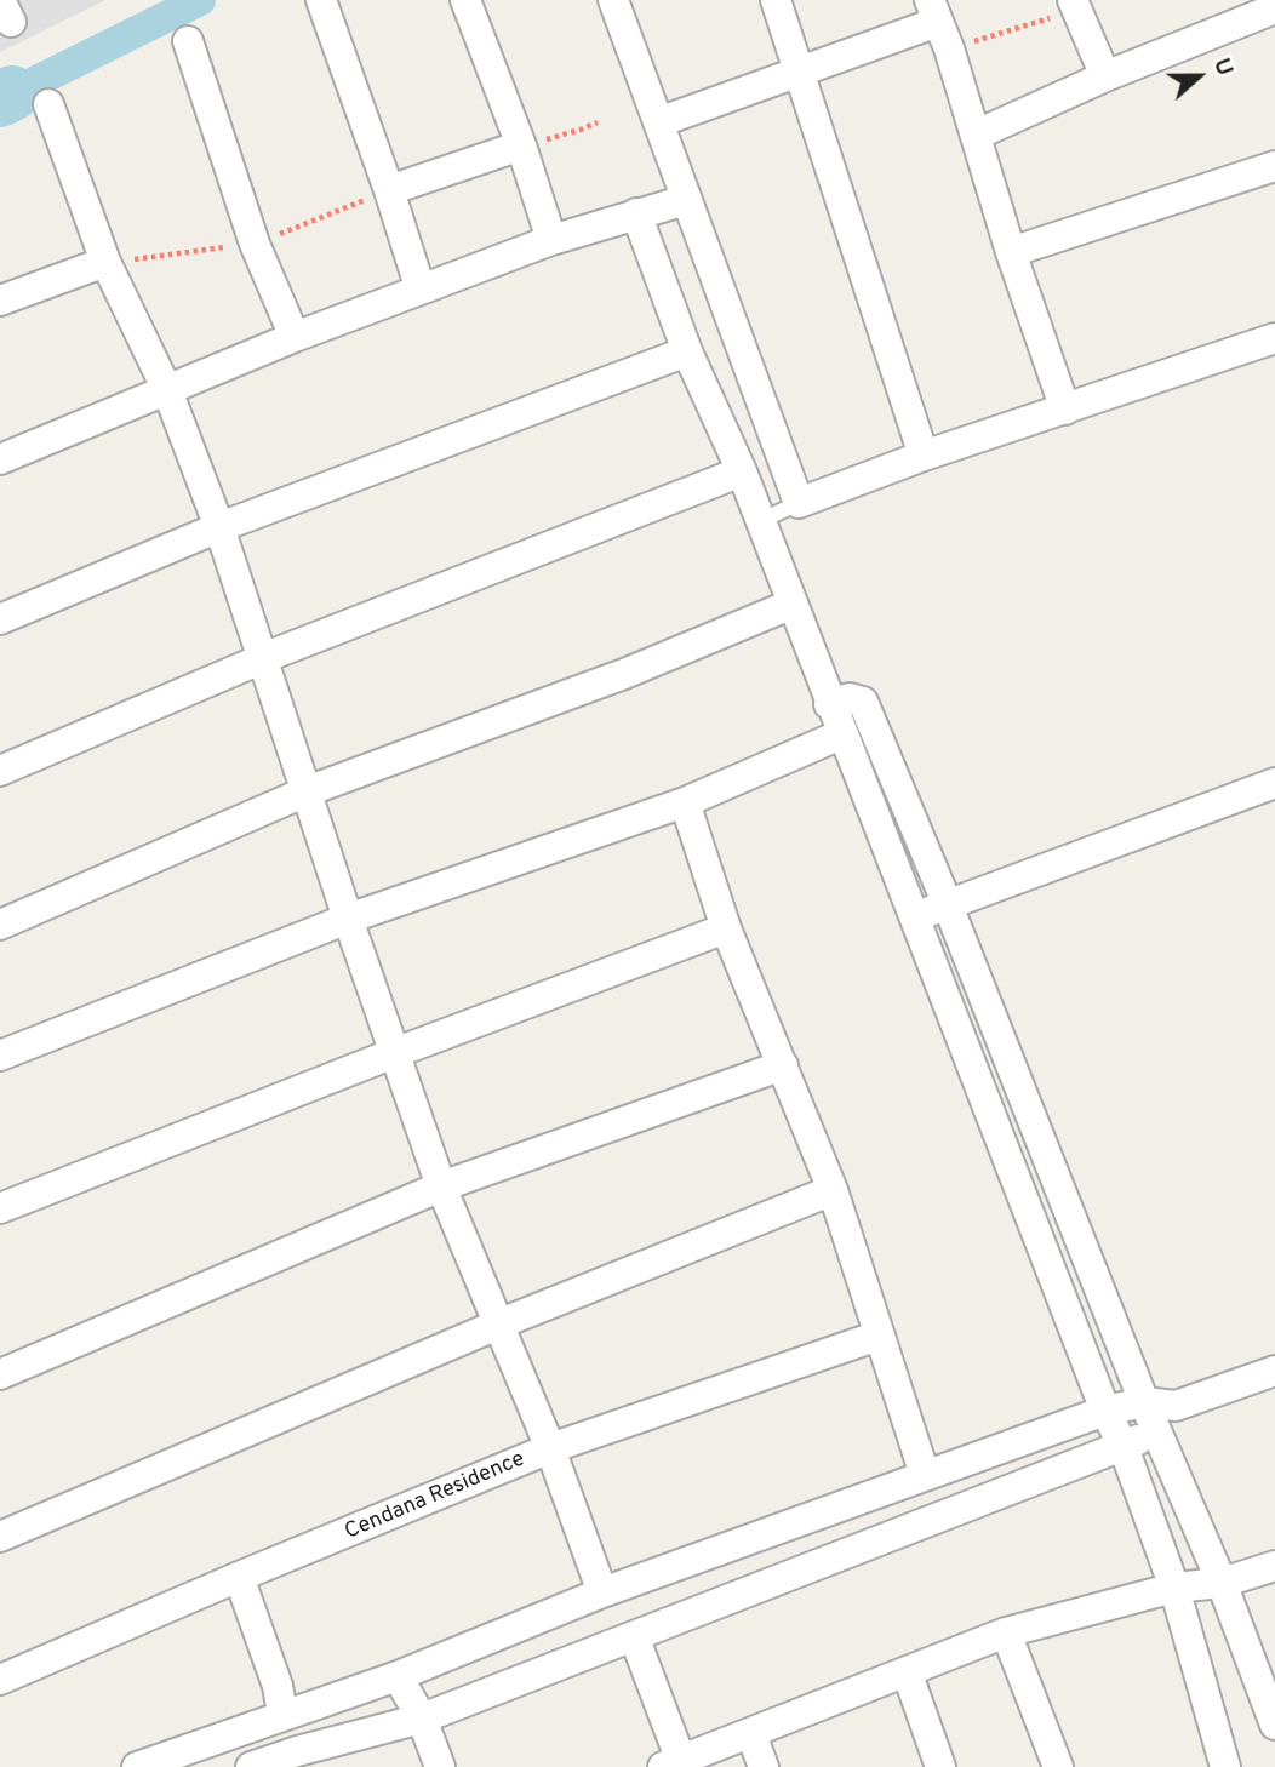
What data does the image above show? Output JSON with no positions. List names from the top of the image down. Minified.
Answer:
{"streets":{"street":["Cendana Residence"]},"north":"right"}
